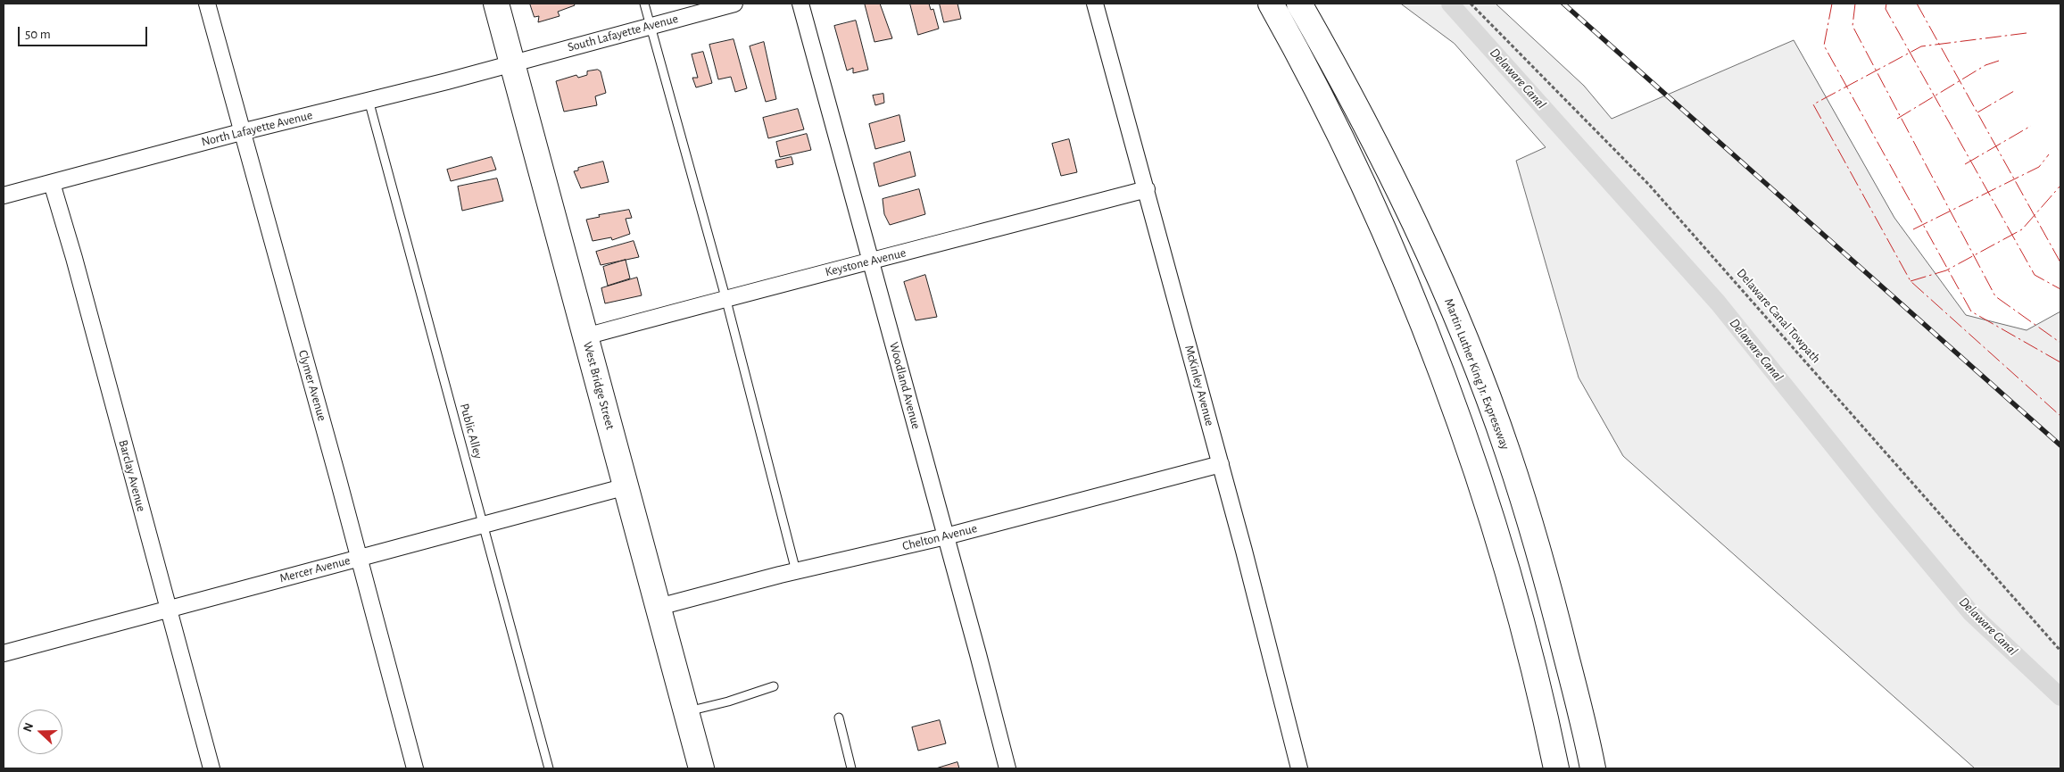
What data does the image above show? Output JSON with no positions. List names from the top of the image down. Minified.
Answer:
{"streets":{"main road":["Martin Luther King Jr. Expressway","West Bridge Street"],"street":["South Lafayette Avenue","North Lafayette Avenue","Keystone Avenue","Clymer Avenue","Woodland Avenue","McKinley Avenue","Barclay Avenue","Chelton Avenue","Mercer Avenue"],"lane":["Public Alley"],"path":["Delaware Canal Towpath"]},"crossings":[["South Lafayette Avenue","North Lafayette Avenue"],["South Lafayette Avenue","West Bridge Street"],["North Lafayette Avenue","Clymer Avenue"],["North Lafayette Avenue","West Bridge Street"],["North Lafayette Avenue","Public Alley"],["North Lafayette Avenue","Barclay Avenue"],["Keystone Avenue","West Bridge Street"],["Keystone Avenue","Woodland Avenue"],["Keystone Avenue","McKinley Avenue"],["Clymer Avenue","Mercer Avenue"],["West Bridge Street","Chelton Avenue"],["West Bridge Street","Mercer Avenue"],["Woodland Avenue","Chelton Avenue"],["McKinley Avenue","Chelton Avenue"],["Public Alley","Mercer Avenue"],["Barclay Avenue","Mercer Avenue"]],"water":["Delaware Canal"],"scale_bar":"50 m","north":"left"}
